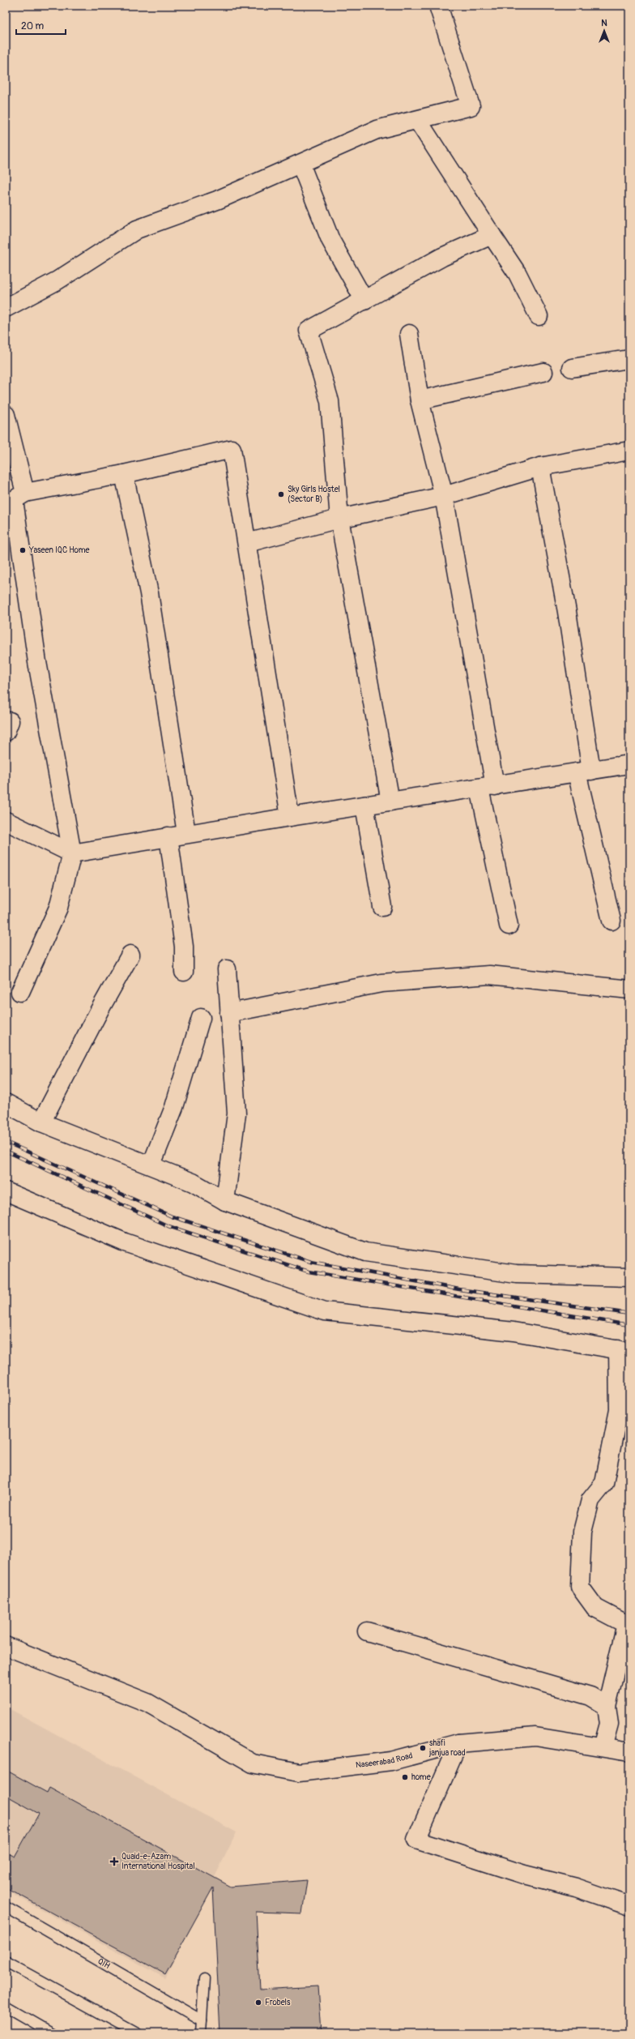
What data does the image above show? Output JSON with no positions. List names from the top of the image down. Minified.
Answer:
{"streets":{"street":["Naseerabad Road"],"lane":["QIH"]},"places":{"other":["Sky Girls Hostel (Sector B)","Yaseen IQC Home","shafi janjua road","home","Frobels"],"health":["Quaid-e-Azam International Hospital"]},"scale_bar":"20 m","north":"top"}
